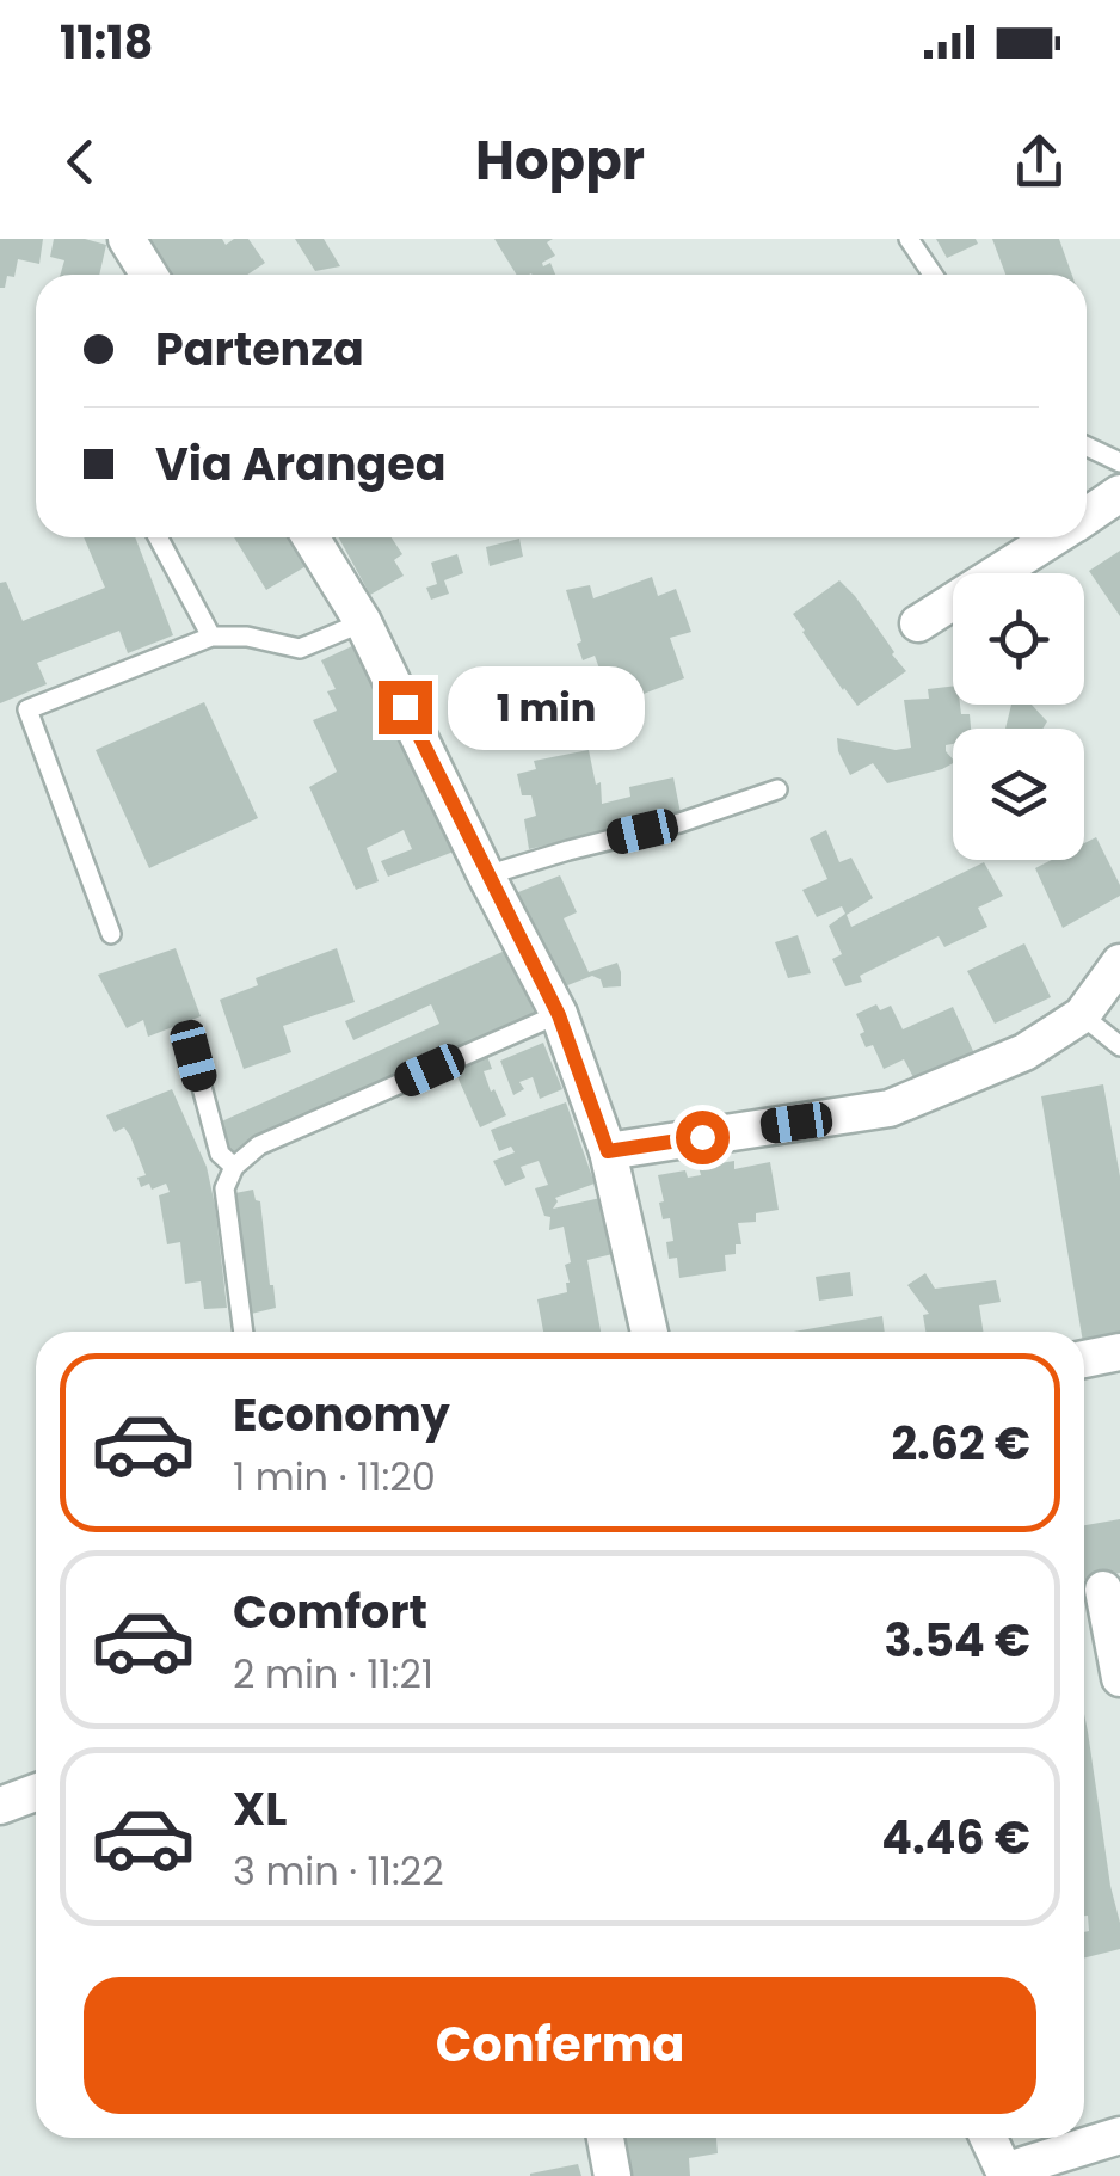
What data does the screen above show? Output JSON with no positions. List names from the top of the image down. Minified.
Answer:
{"page":{"status":"11:18","header":"Hoppr","banner":["Partenza","Via Arangea"],"bubble":"1 min","list":[{"name":"Economy","note":"1 min · 11:20","value":"2.62 €"},{"name":"Comfort","note":"2 min · 11:21","value":"3.54 €"},{"name":"XL","note":"3 min · 11:22","value":"4.46 €"}],"buttons":"Conferma"}}
